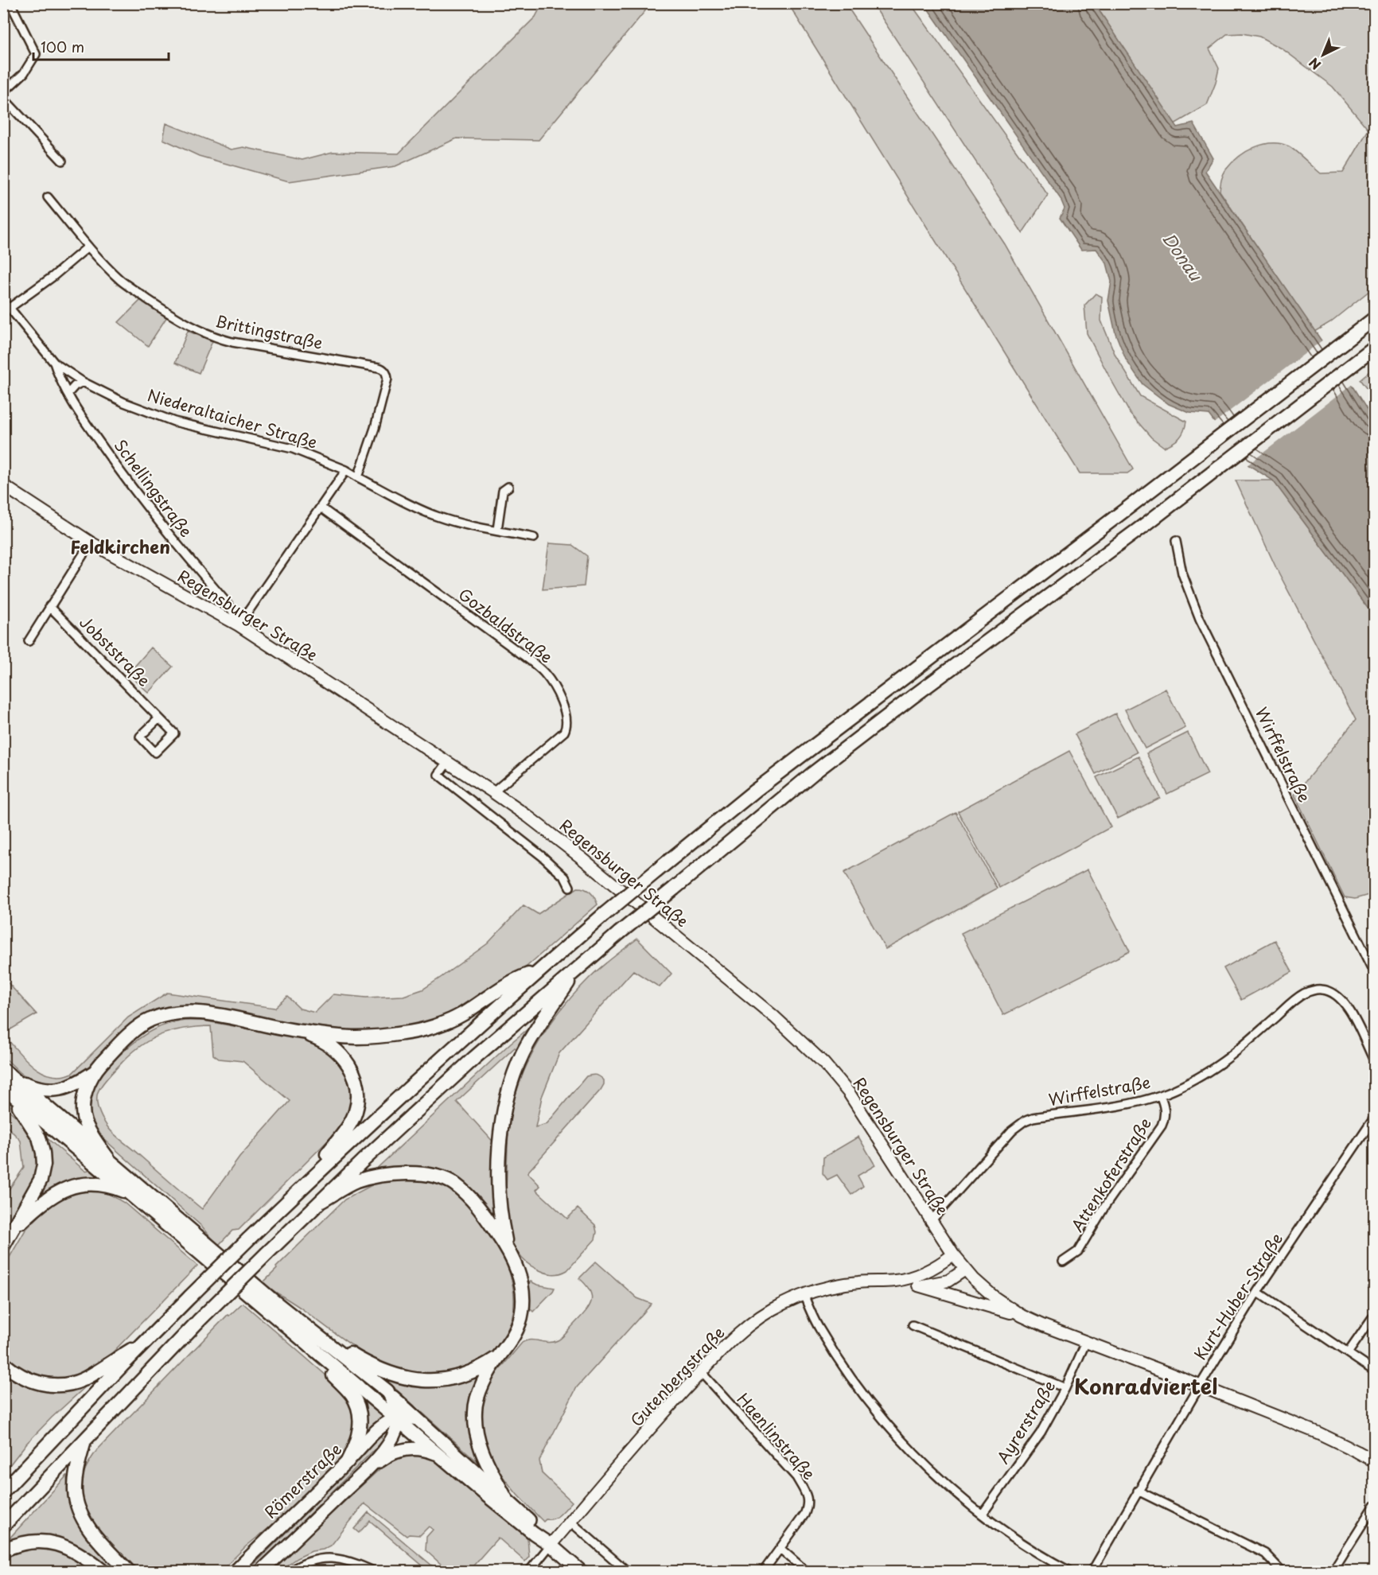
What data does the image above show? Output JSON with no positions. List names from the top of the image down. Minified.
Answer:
{"streets":{"main road":["Römerstraße"],"street":["Brittingstraße","Niederaltaicher Straße","Schellingstraße","Regensburger Straße","Gozbaldstraße","Jobststraße","Wirffelstraße","Attenkoferstraße","Kurt-Huber-Straße","Gutenbergstraße","Ayrerstraße","Haenlinstraße"]},"crossings":[["Brittingstraße","Niederaltaicher Straße"],["Niederaltaicher Straße","Schellingstraße"],["Schellingstraße","Regensburger Straße"],["Regensburger Straße","Gozbaldstraße"],["Regensburger Straße","Wirffelstraße"],["Regensburger Straße","Kurt-Huber-Straße"],["Regensburger Straße","Gutenbergstraße"],["Regensburger Straße","Ayrerstraße"],["Wirffelstraße","Attenkoferstraße"],["Gutenbergstraße","Haenlinstraße"]],"districts":["Feldkirchen","Konradviertel"],"water":["Donau"],"scale_bar":"100 m","north":"bottom left"}
